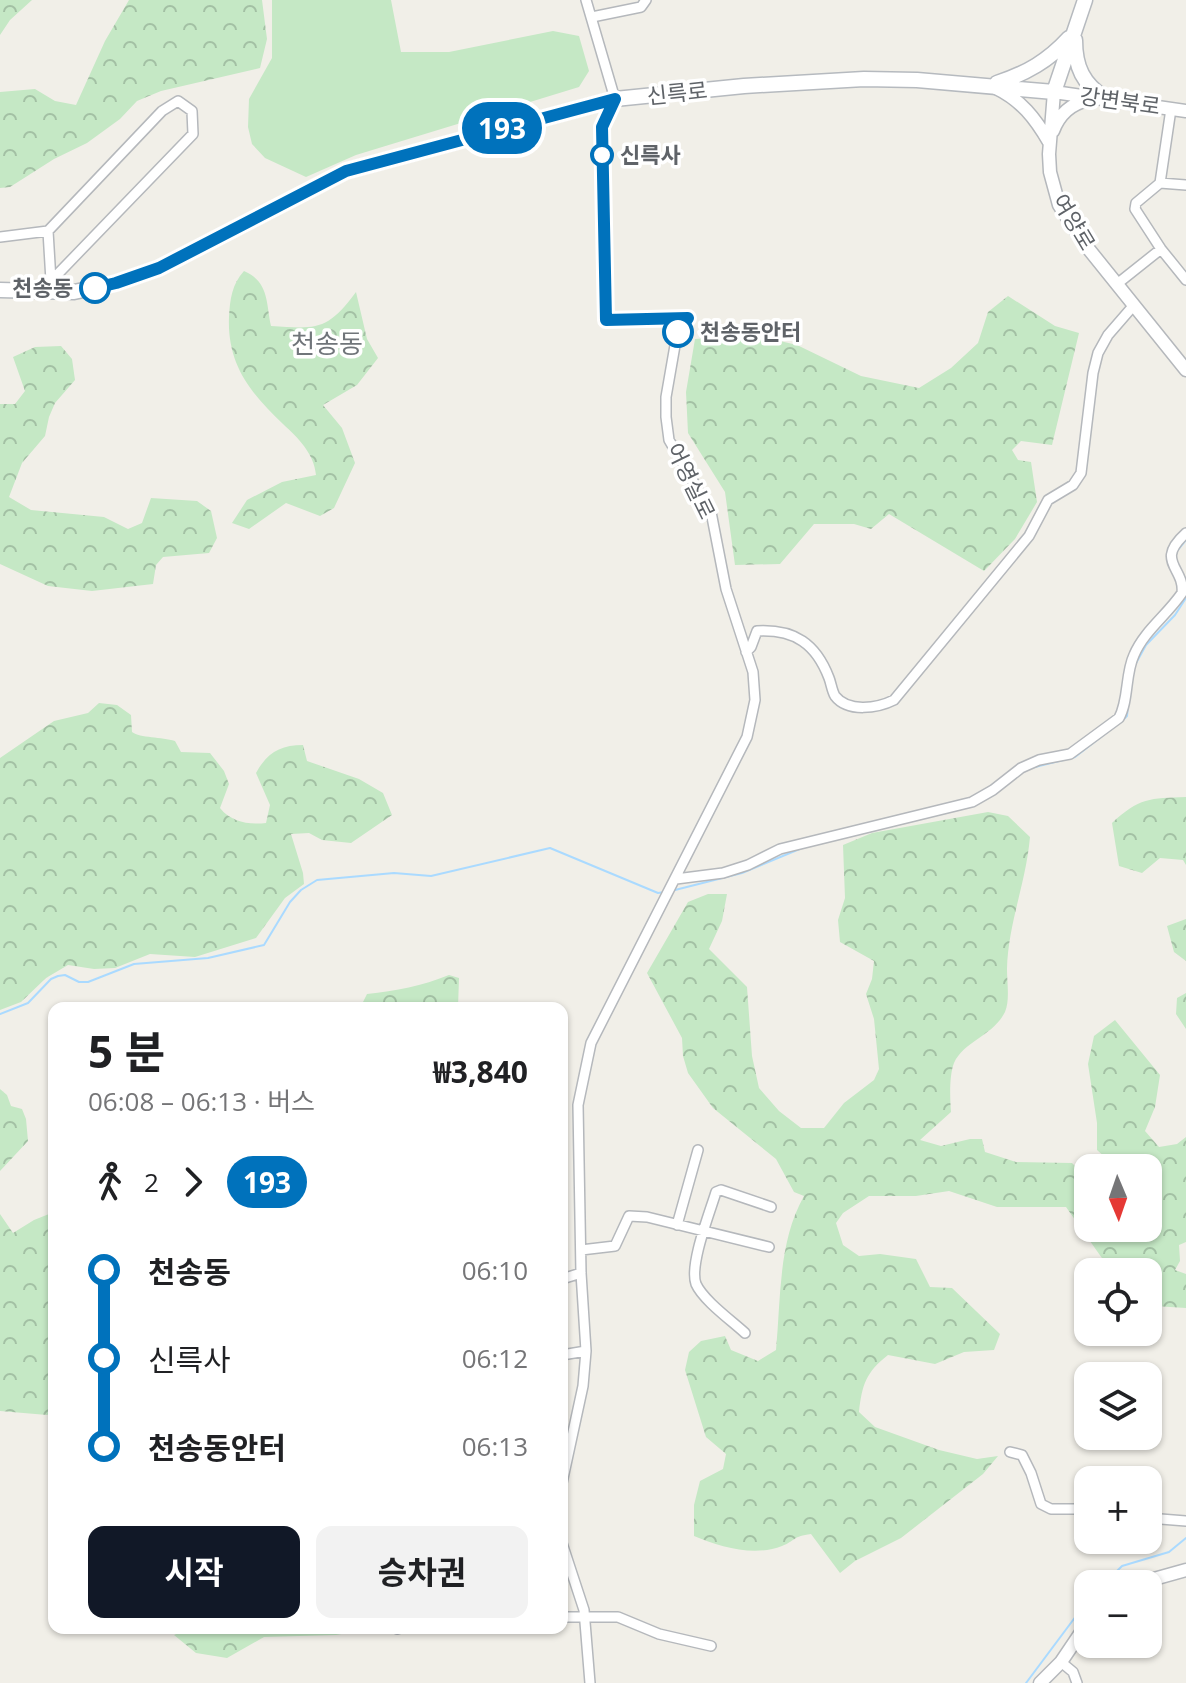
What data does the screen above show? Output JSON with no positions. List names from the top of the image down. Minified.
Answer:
{"streets":{"main road":["신륵로","여양로"],"street":["강변북로","어영실로"]},"crossings":[["신륵로","강변북로"],["신륵로","여양로"],["신륵로","어영실로"],["강변북로","여양로"]],"districts":["천송동"],"places":["신륵사","천송동","천송동안터"],"lines":["bus line 193"],"north":"bottom","page":{"on_map":"193","heading":["5 분","06:08 – 06:13 · 버스","₩3,840"],"legs":["2","193"],"map_buttons":["+","−"],"list":[{"name":"천송동","value":"06:10"},{"name":"신륵사","value":"06:12"},{"name":"천송동안터","value":"06:13"}],"buttons":["시작","승차권"]}}
